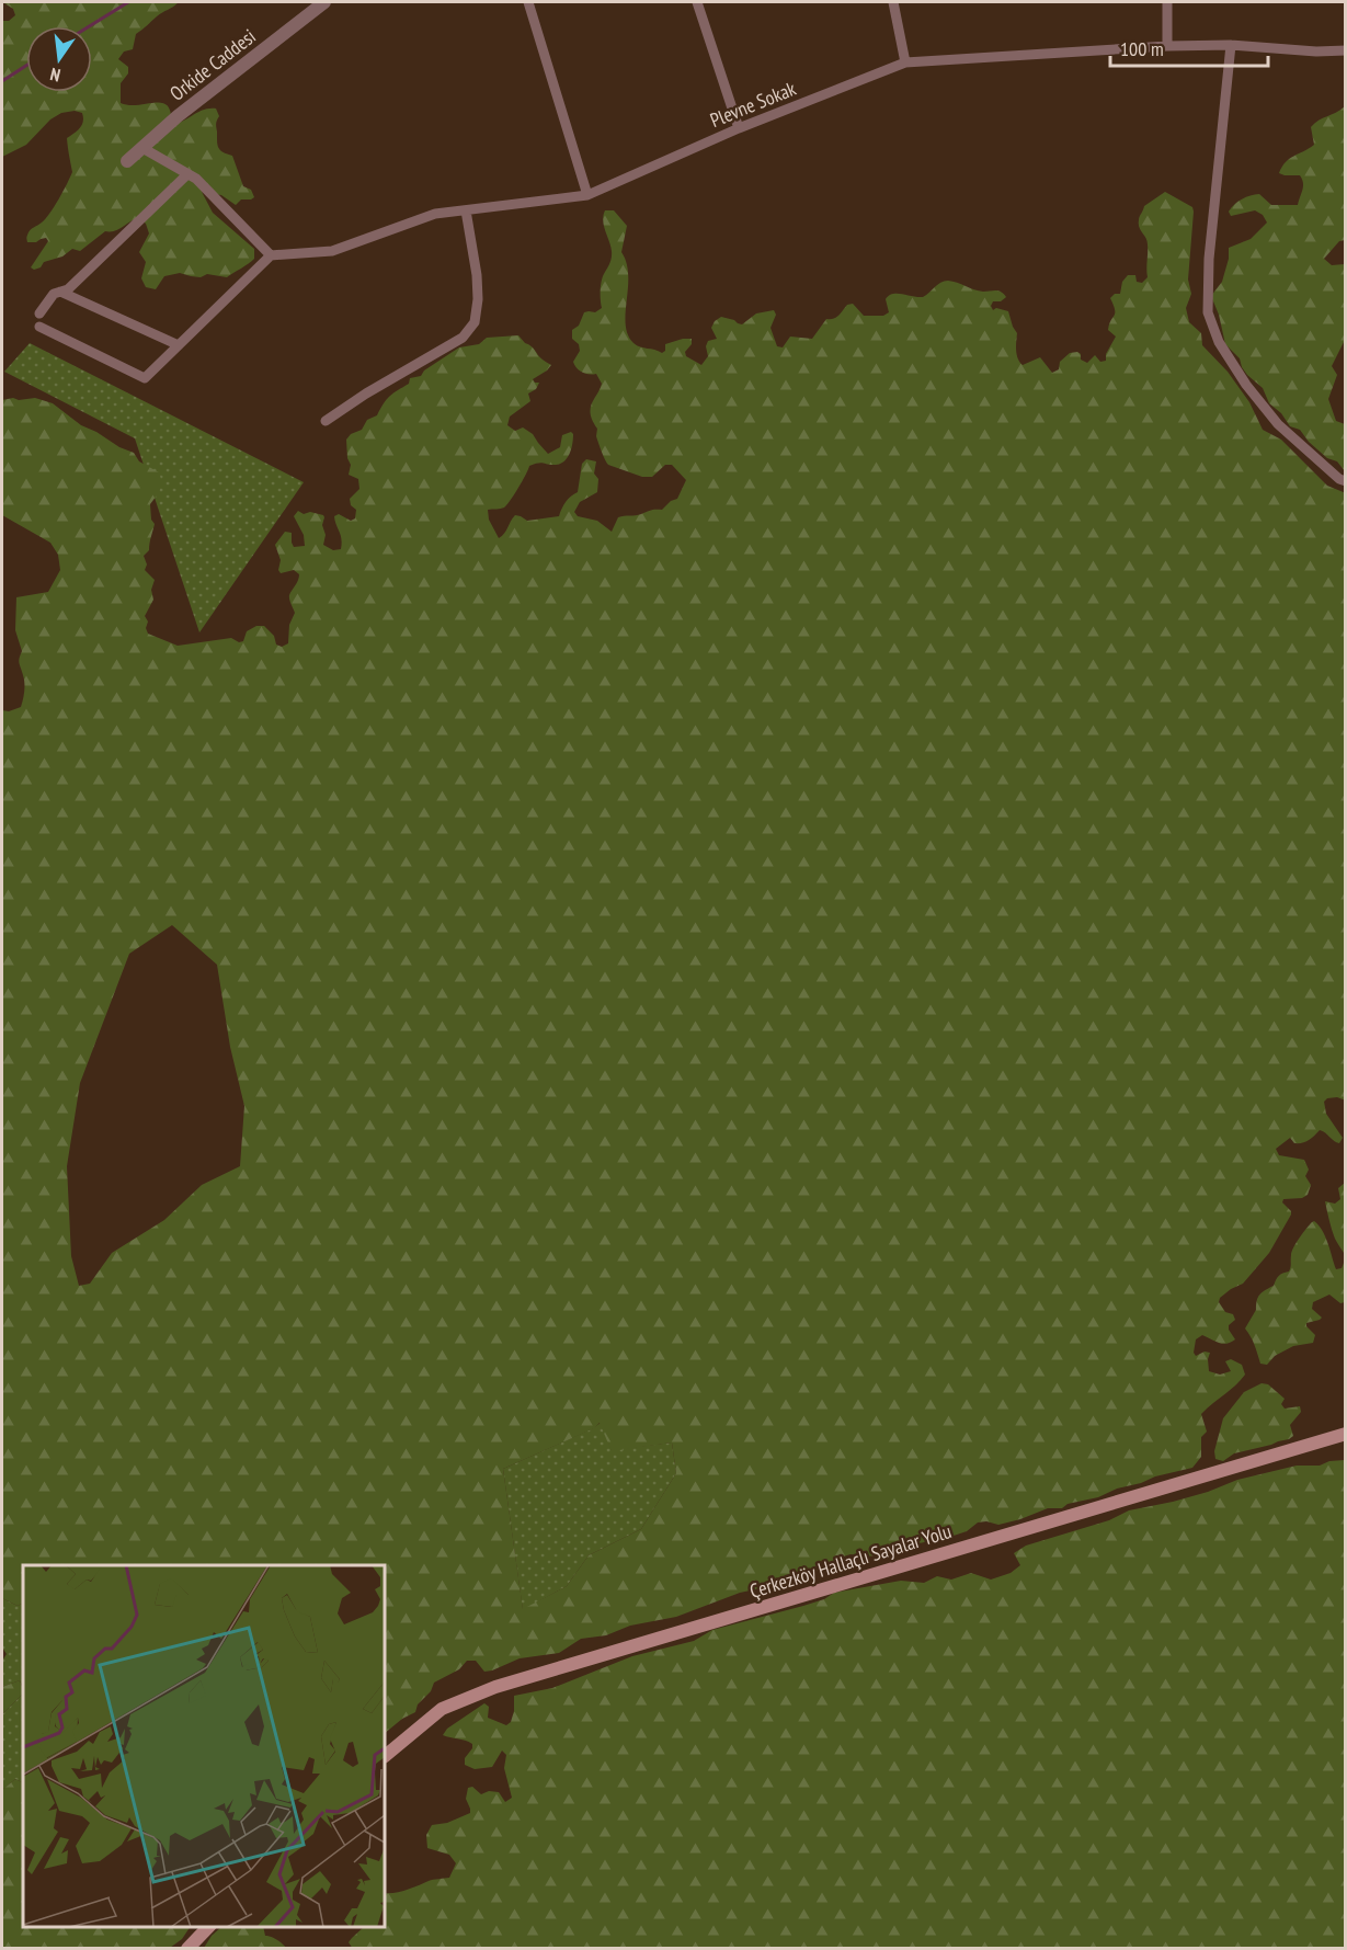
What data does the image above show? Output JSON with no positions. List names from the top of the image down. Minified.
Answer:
{"streets":{"main road":["Çerkezköy Hallaçlı Sayalar Yolu"],"street":["Orkide Caddesi","Plevne Sokak"]},"scale_bar":"100 m","north":"bottom"}
